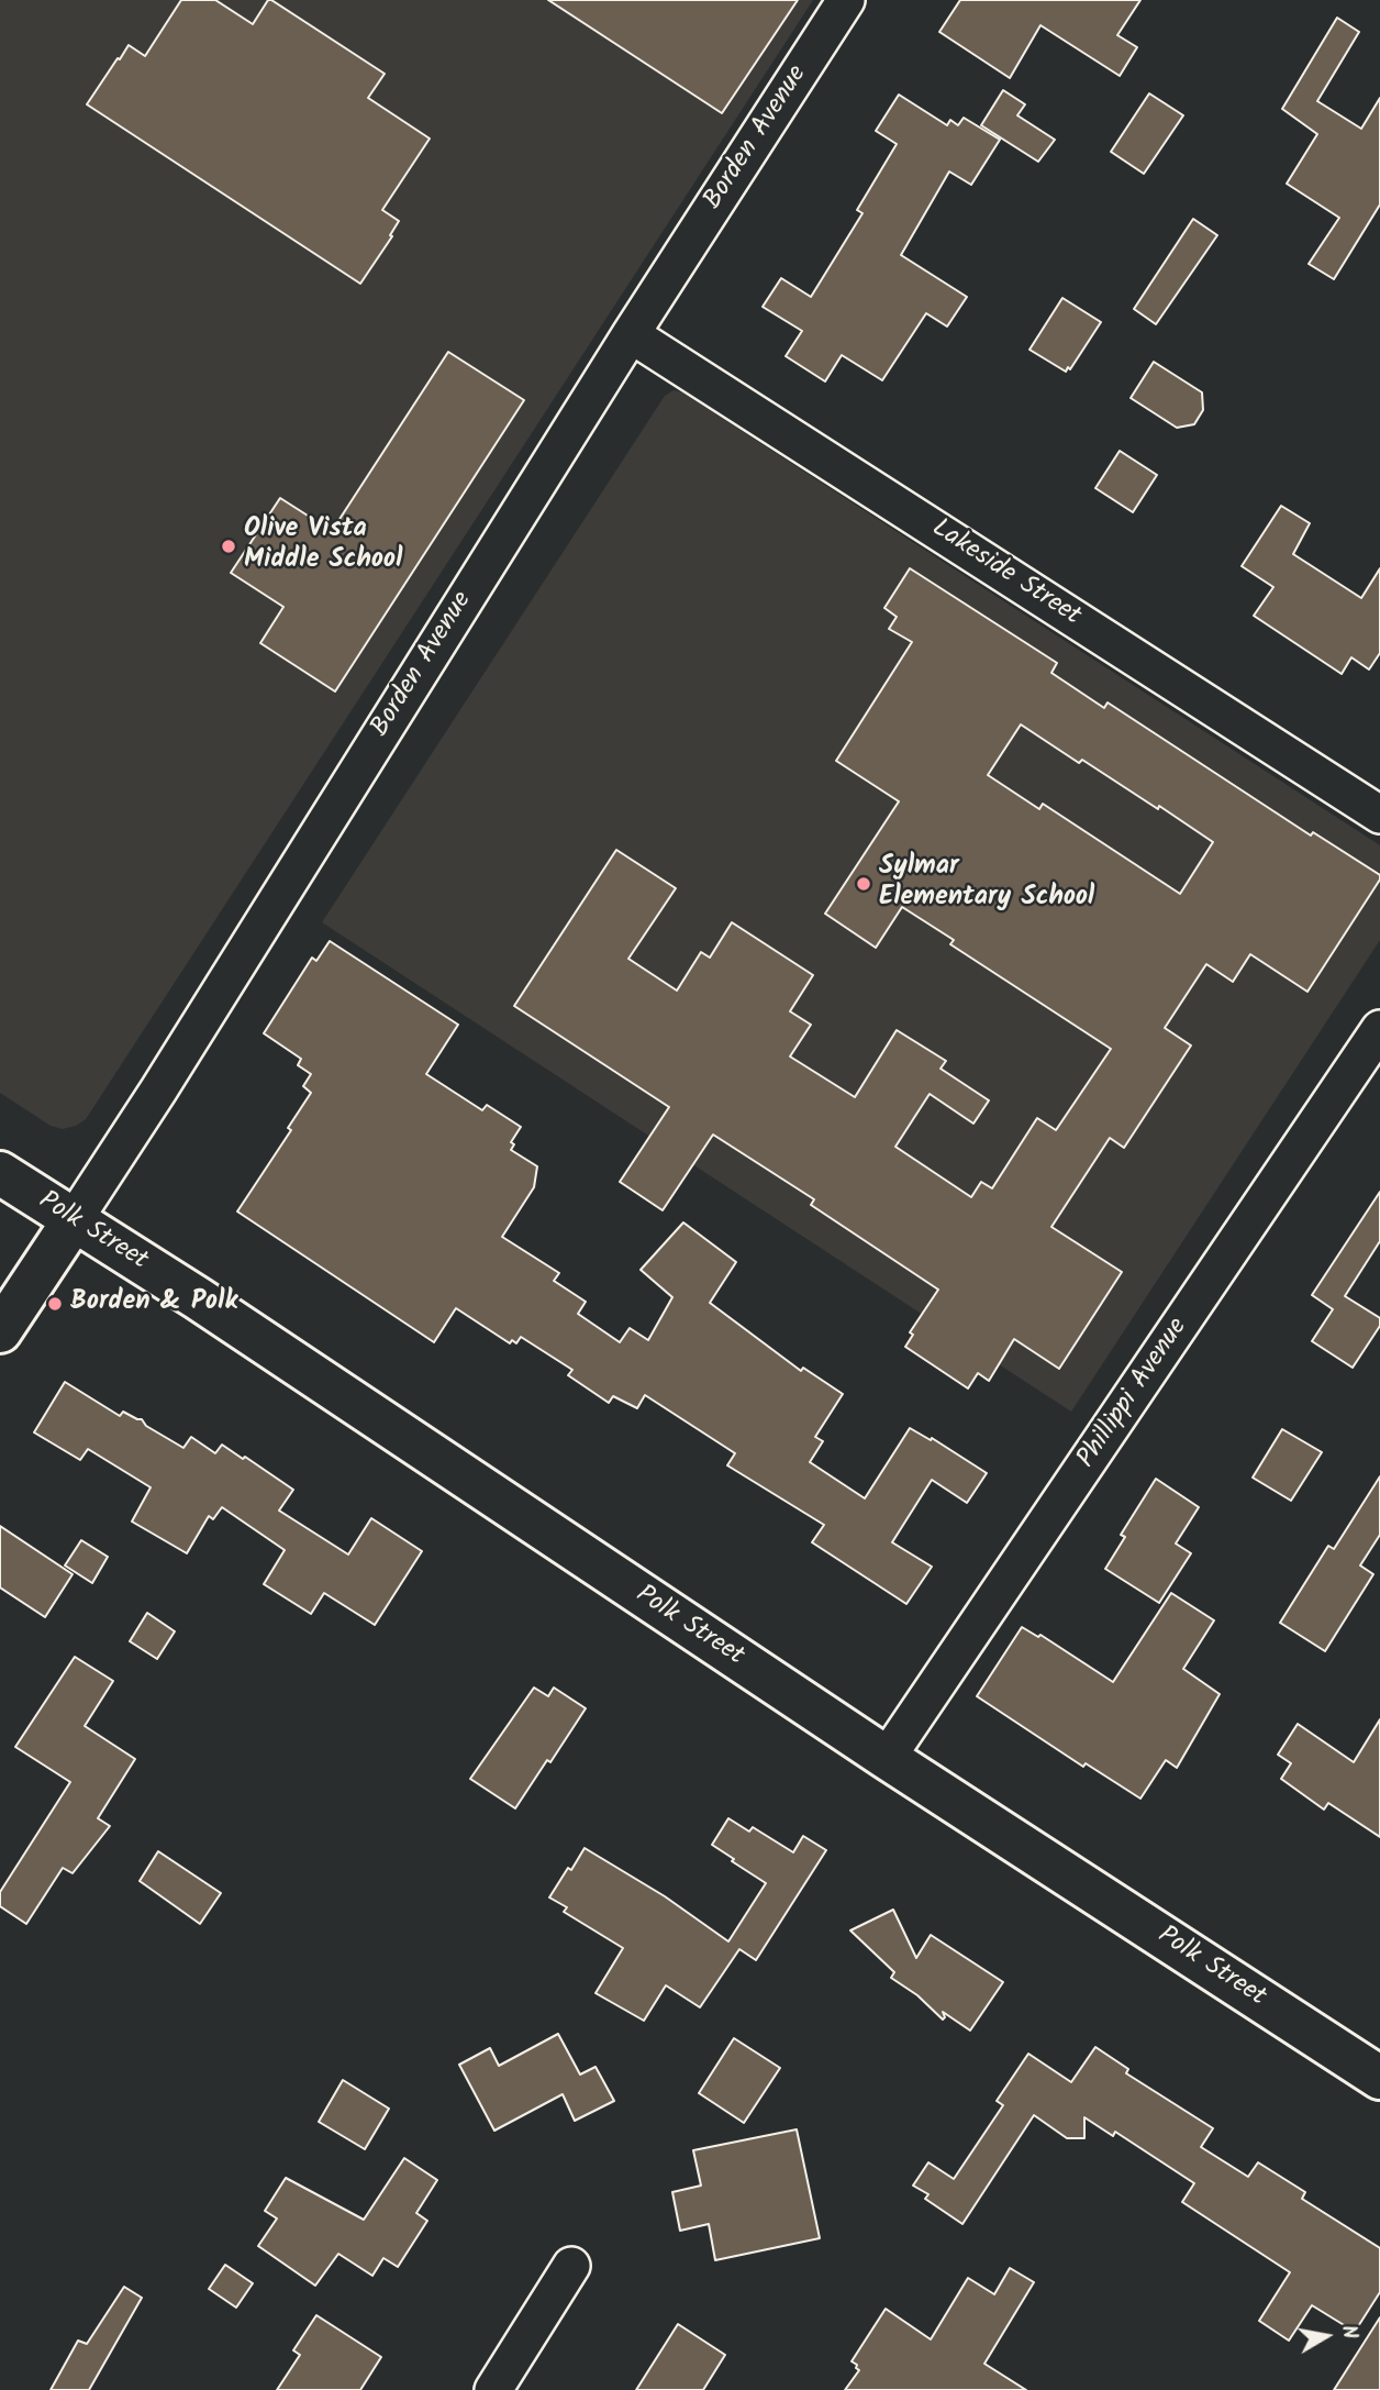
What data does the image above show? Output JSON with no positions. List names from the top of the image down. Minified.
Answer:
{"streets":{"main road":["Borden Avenue","Polk Street"],"street":["Lakeside Street","Phillippi Avenue"]},"crossings":[["Borden Avenue","Lakeside Street"],["Borden Avenue","Polk Street"],["Polk Street","Phillippi Avenue"]],"places":["Olive Vista Middle School","Sylmar Elementary School","Borden & Polk"],"north":"right"}
